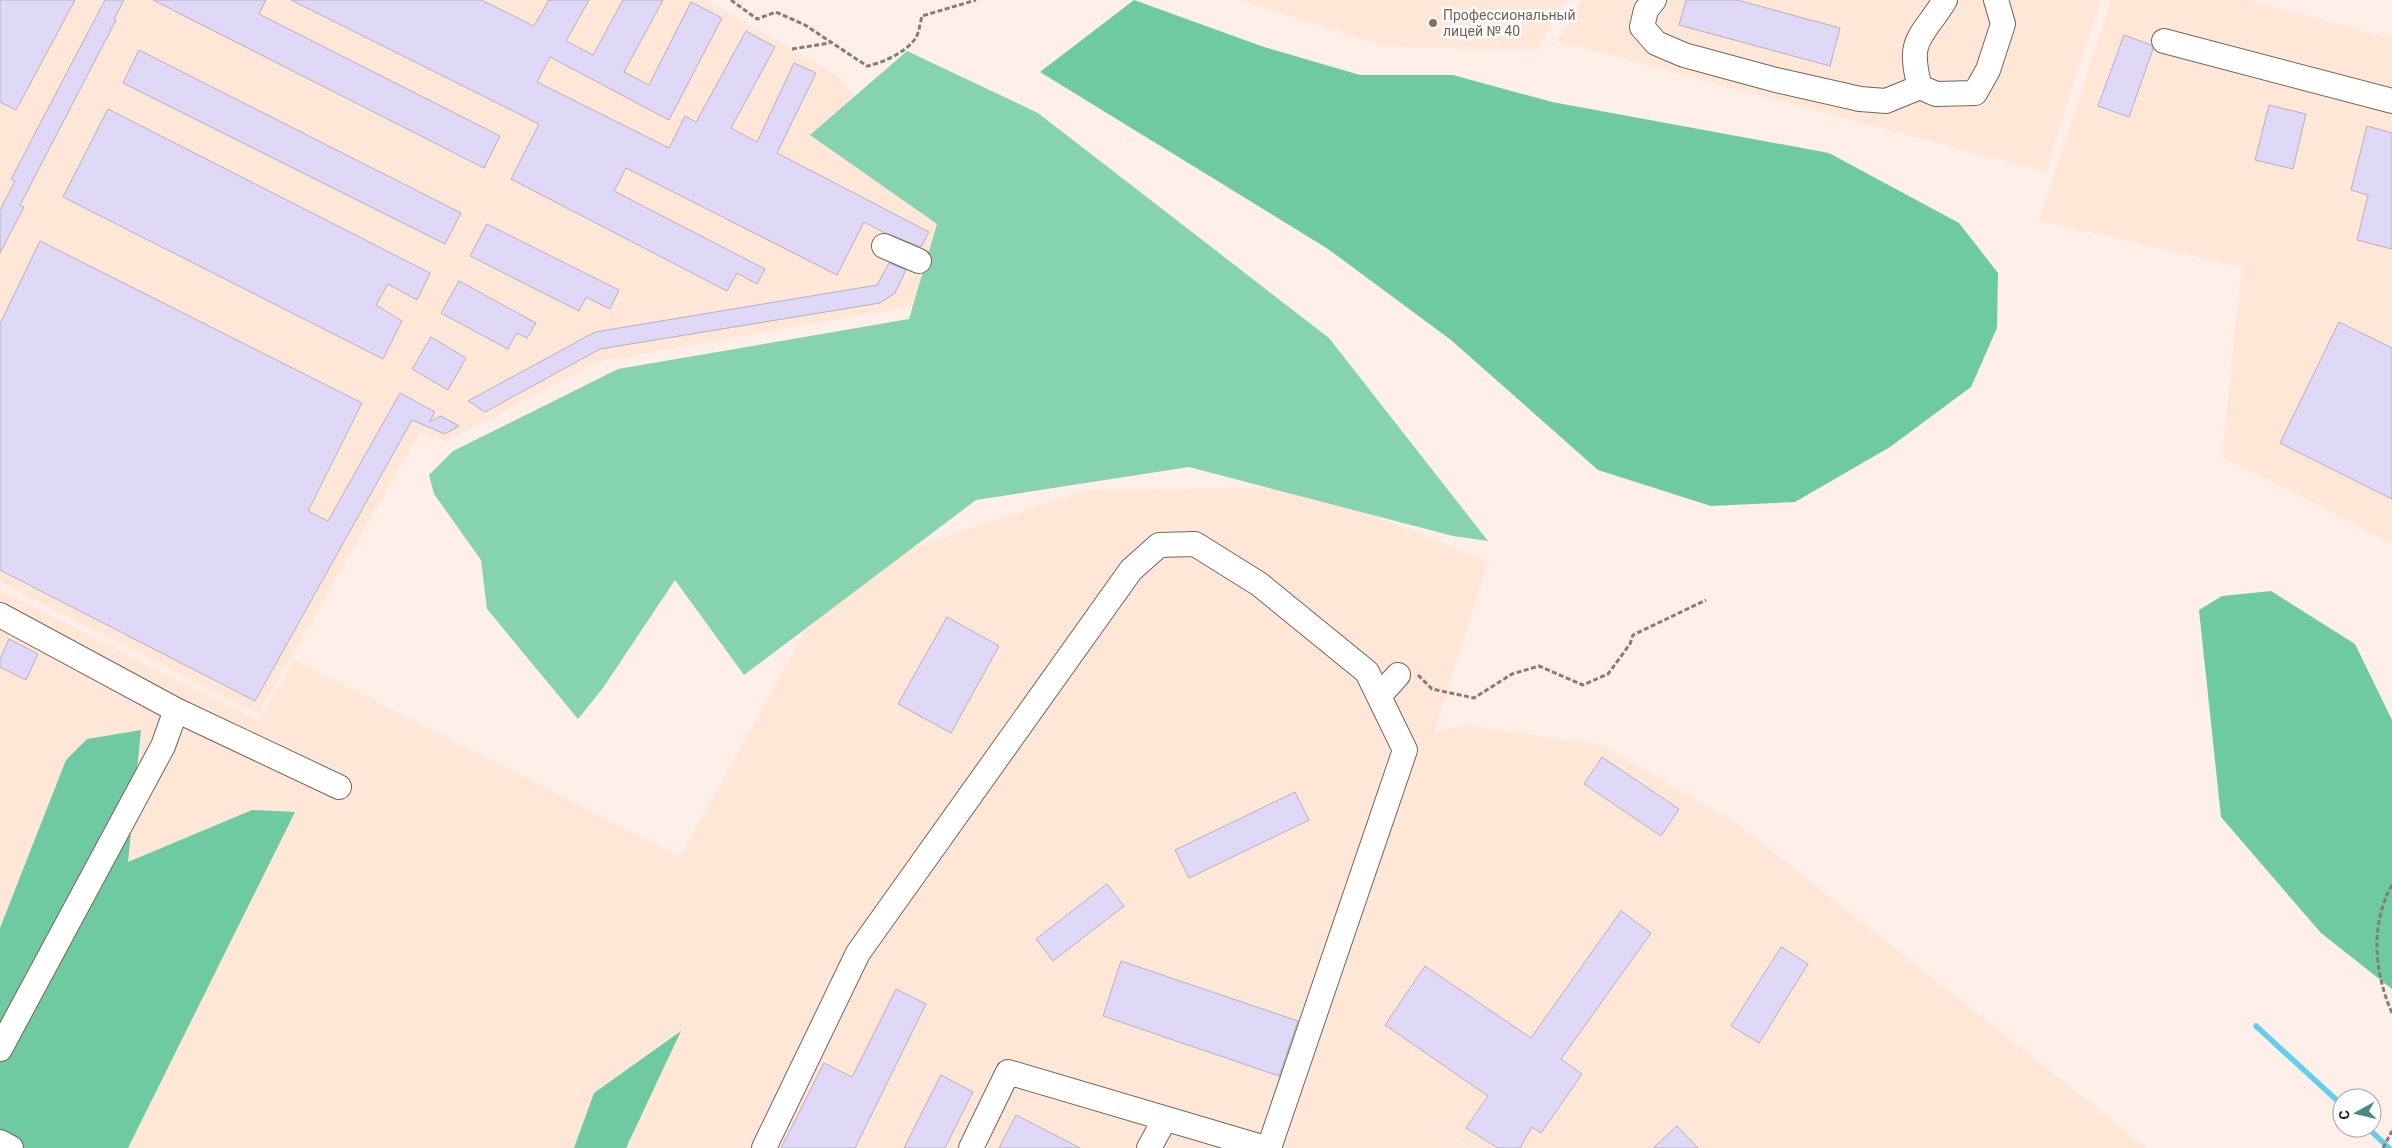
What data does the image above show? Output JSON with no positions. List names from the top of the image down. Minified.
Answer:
{"places":["Профессиональный лицей № 40"],"north":"left"}
